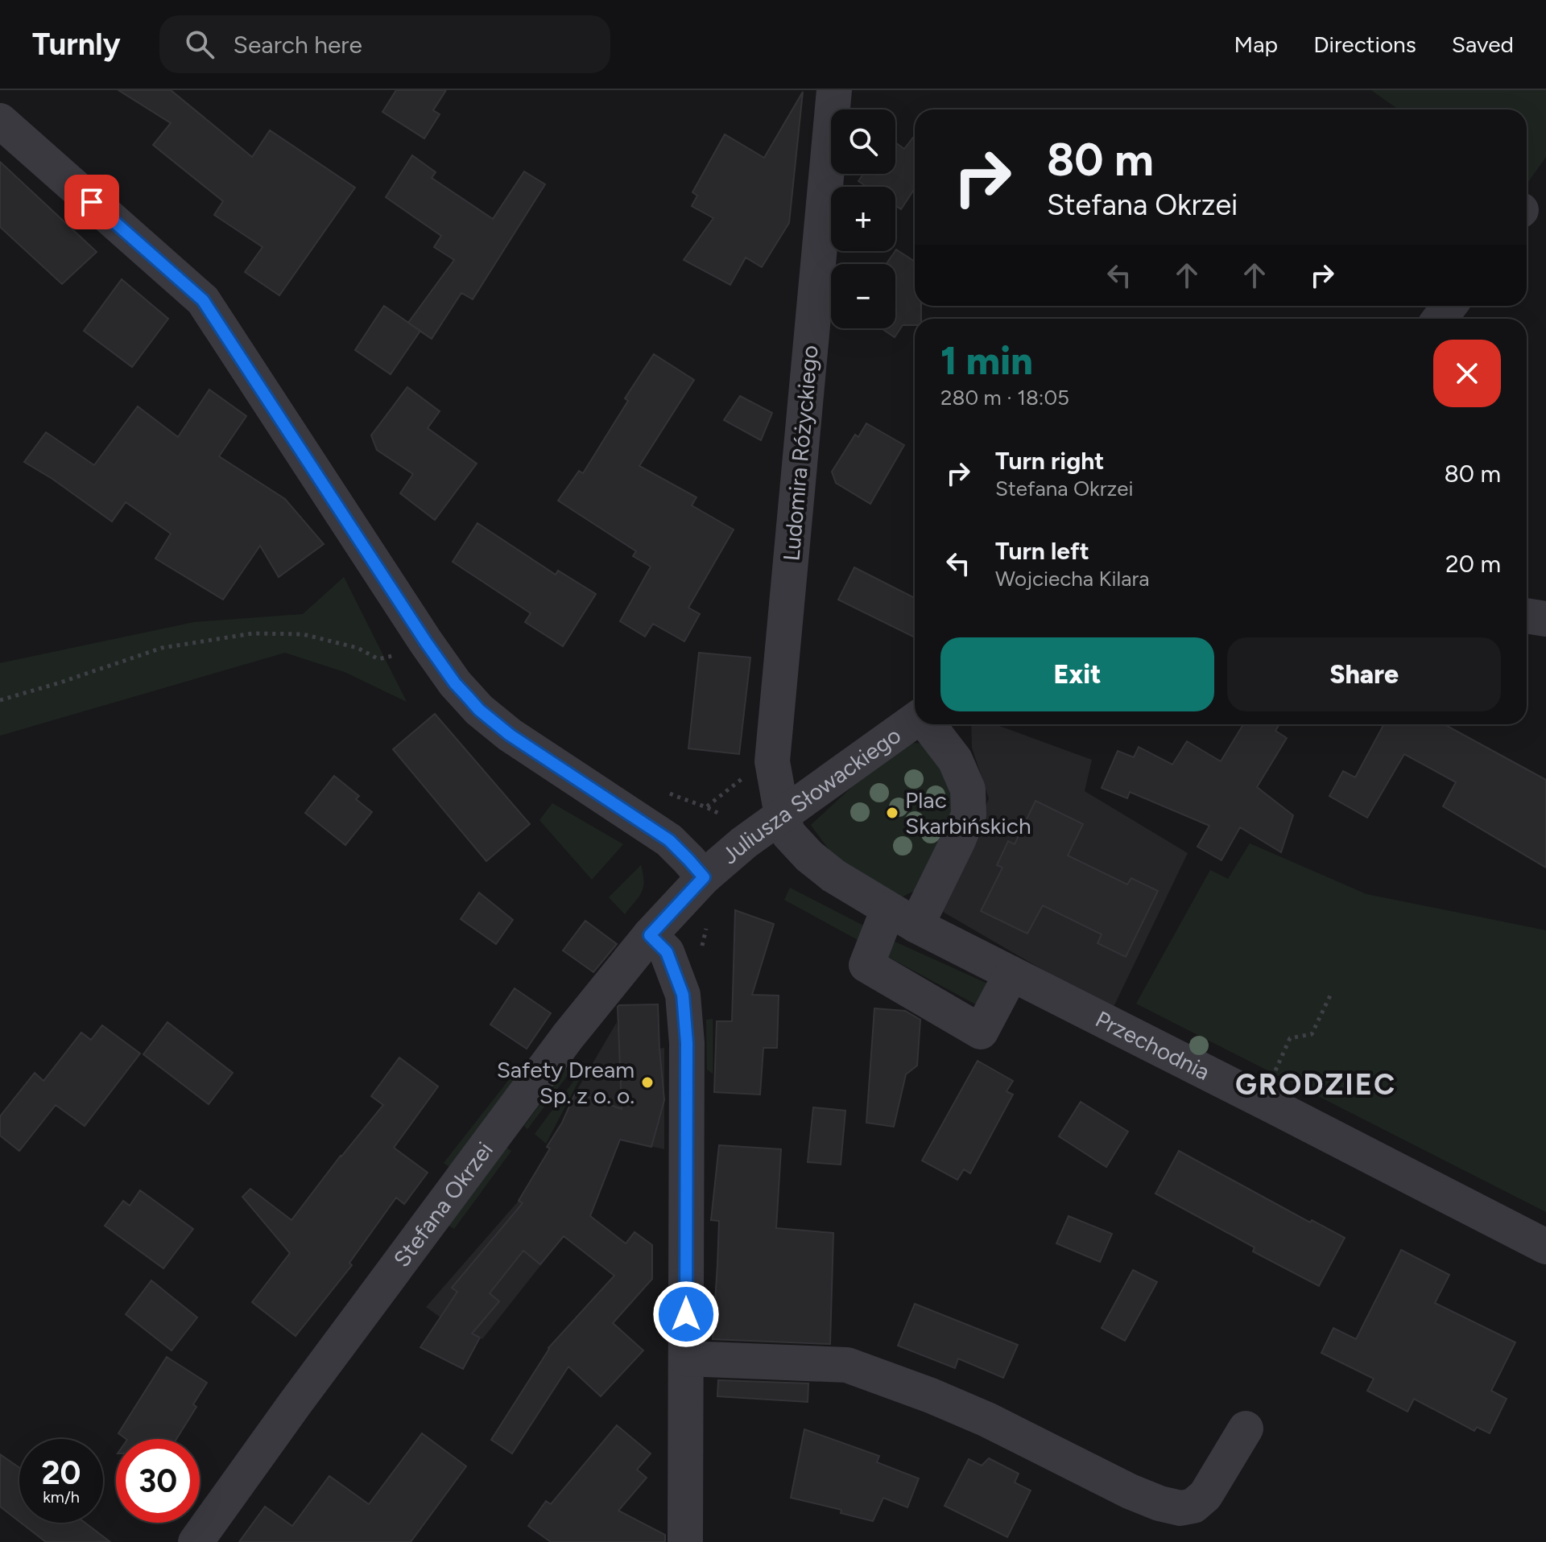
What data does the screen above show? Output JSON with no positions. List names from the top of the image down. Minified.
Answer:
{"streets":{"street":["Ludomira Różyckiego","Juliusza Słowackiego","Przechodnia","Stefana Okrzei"]},"crossings":[["Ludomira Różyckiego","Juliusza Słowackiego"],["Ludomira Różyckiego","Przechodnia"],["Juliusza Słowackiego","Przechodnia"],["Juliusza Słowackiego","Stefana Okrzei"]],"districts":["GRODZIEC"],"places":["Plac Skarbińskich","Safety Dream Sp. z o. o."],"page":{"header":"Turnly","search":"Search here","nav":["Map","Directions","Saved"],"map_buttons":["+","−"],"turn":["80 m","Stefana Okrzei"],"heading":["1 min","280 m · 18:05"],"list":[{"name":"Turn right","note":"Stefana Okrzei","value":"80 m"},{"name":"Turn left","note":"Wojciecha Kilara","value":"20 m"}],"buttons":["Exit","Share"],"speed":"20 km/h","limit":"30"}}
